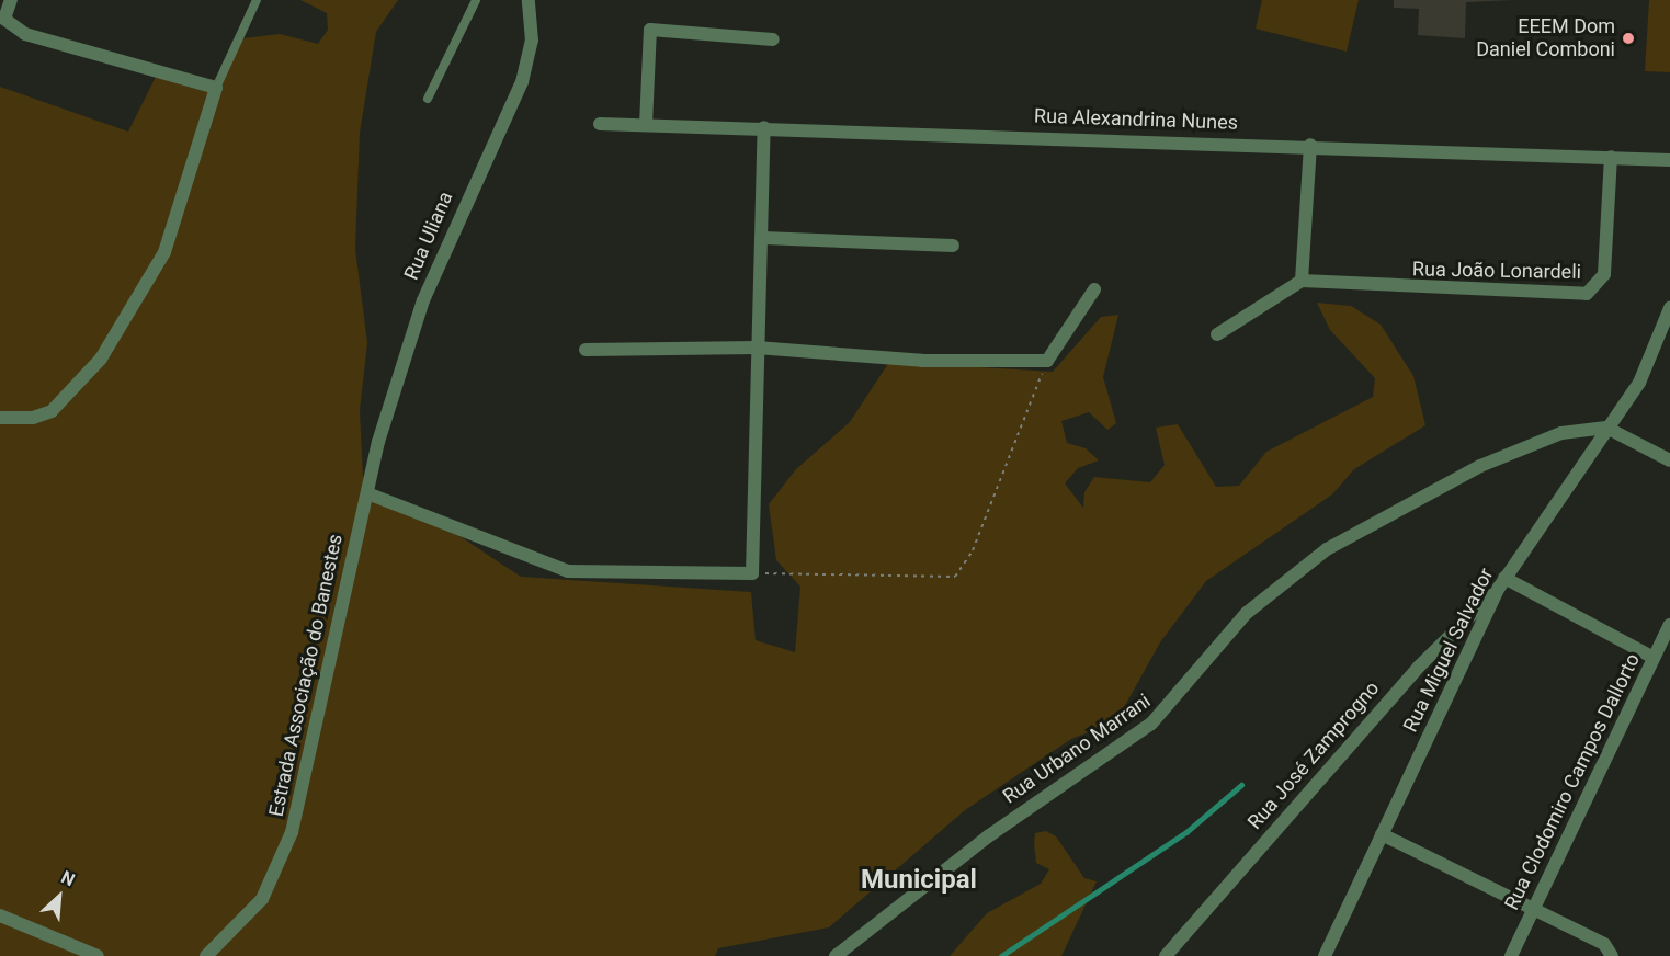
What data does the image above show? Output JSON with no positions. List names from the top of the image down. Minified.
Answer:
{"streets":{"street":["Rua Alexandrina Nunes","Rua Uliana","Rua João Lonardeli","Rua Miguel Salvador","Estrada Associação do Banestes","Rua Urbano Marrani","Rua José Zamprogno","Rua Clodomiro Campos Dallorto"]},"crossings":[["Rua Alexandrina Nunes","Rua João Lonardeli"],["Rua Uliana","Estrada Associação do Banestes"],["Rua Miguel Salvador","Rua Urbano Marrani"],["Rua Miguel Salvador","Rua José Zamprogno"]],"districts":["Municipal"],"places":["EEEM Dom Daniel Comboni"],"north":"top right"}
